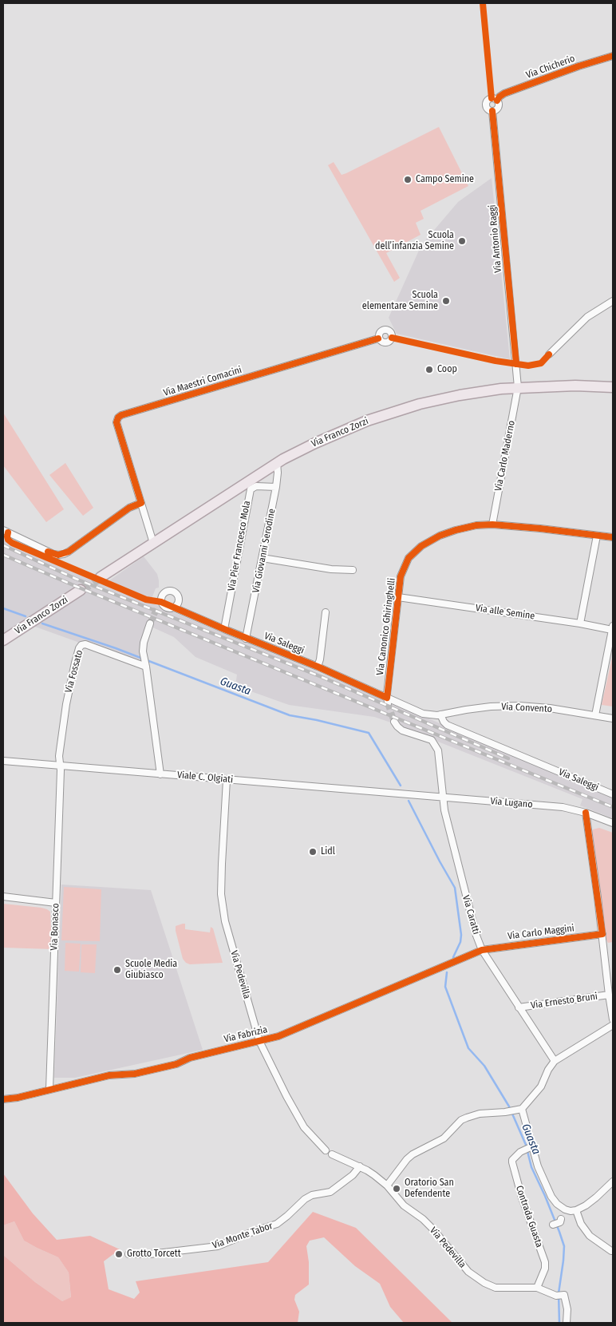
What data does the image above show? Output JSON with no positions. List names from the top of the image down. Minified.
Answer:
{"streets":{"main road":["Via Franco Zorzi"],"street":["Via Chicherio","Via Antonio Raggi","Via Maestri Comacini","Via Carlo Maderno","Via Pier Francesco Mola","Via Giovanni Serodine","Via alle Semine","Via Canonico Ghiringhelli","Via Saleggi","Via Fossato","Via Convento","Viale C. Olgiati","Via Lugano","Via Caratti","Via Bonasco","Via Carlo Maggini","Via Pedevilla","Via Ernesto Bruni","Via Fabrizia","Contrada Guasta","Via Monte Tabor"]},"crossings":[["Via Chicherio","Via Antonio Raggi"],["Via Antonio Raggi","Via Franco Zorzi"],["Via Antonio Raggi","Via Carlo Maderno"],["Via Maestri Comacini","Via Franco Zorzi"],["Via Franco Zorzi","Via Carlo Maderno"],["Via Franco Zorzi","Via Giovanni Serodine"],["Via Carlo Maderno","Via Canonico Ghiringhelli"],["Via Pier Francesco Mola","Via Giovanni Serodine"],["Via Pier Francesco Mola","Via Saleggi"],["Via Giovanni Serodine","Via Saleggi"],["Via alle Semine","Via Canonico Ghiringhelli"],["Via Canonico Ghiringhelli","Via Saleggi"],["Via Saleggi","Via Convento"],["Via Fossato","Viale C. Olgiati"],["Via Fossato","Via Bonasco"],["Viale C. Olgiati","Via Lugano"],["Viale C. Olgiati","Via Bonasco"],["Viale C. Olgiati","Via Pedevilla"],["Via Lugano","Via Caratti"],["Via Caratti","Via Carlo Maggini"],["Via Caratti","Via Ernesto Bruni"],["Via Caratti","Via Fabrizia"],["Via Bonasco","Via Fabrizia"],["Via Carlo Maggini","Via Fabrizia"],["Via Pedevilla","Via Fabrizia"],["Via Pedevilla","Contrada Guasta"],["Via Pedevilla","Via Monte Tabor"]],"water":["Guasta"],"places":["Campo Semine","Scuola dell’infanzia Semine","Scuola elementare Semine","Coop","Lidl","Scuole Media Giubiasco","Oratorio San Defendente","Grotto Torcett"]}
